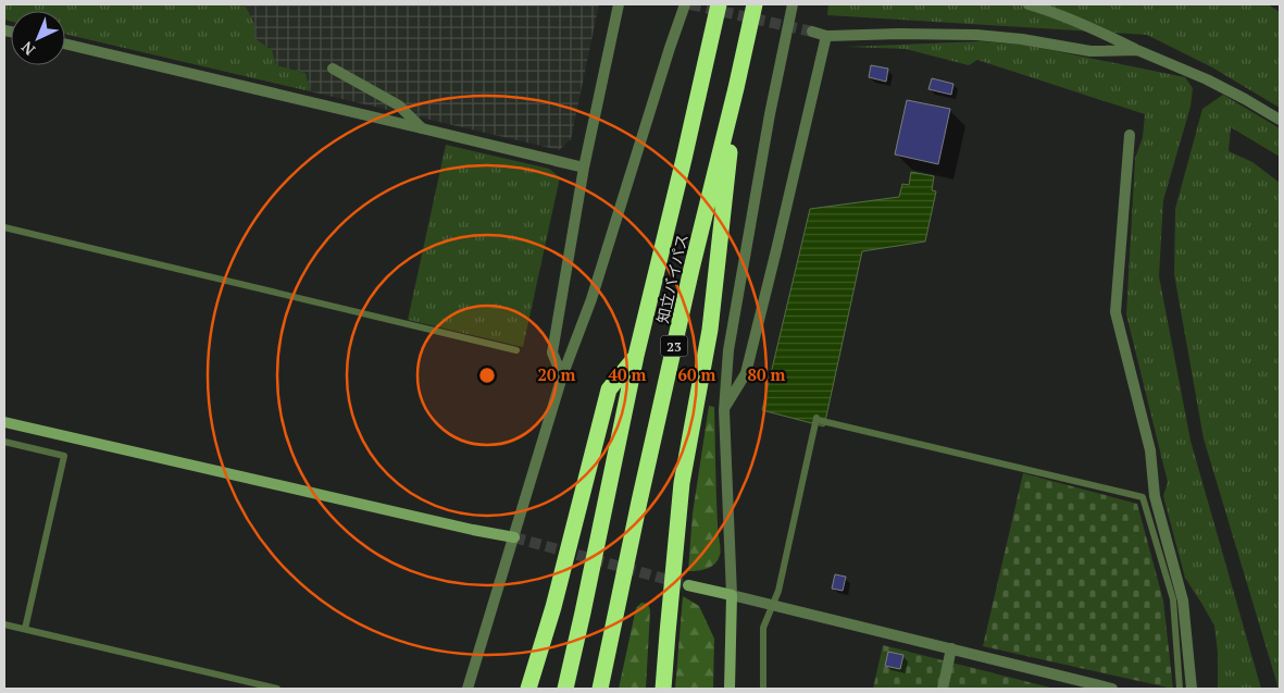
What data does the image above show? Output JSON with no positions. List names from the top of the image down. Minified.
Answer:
{"streets":{"highway":["知立バイパス","23"]},"crossings":[["知立バイパス","23"]],"north":"bottom left","rings":["20 m","40 m","60 m","80 m"]}
